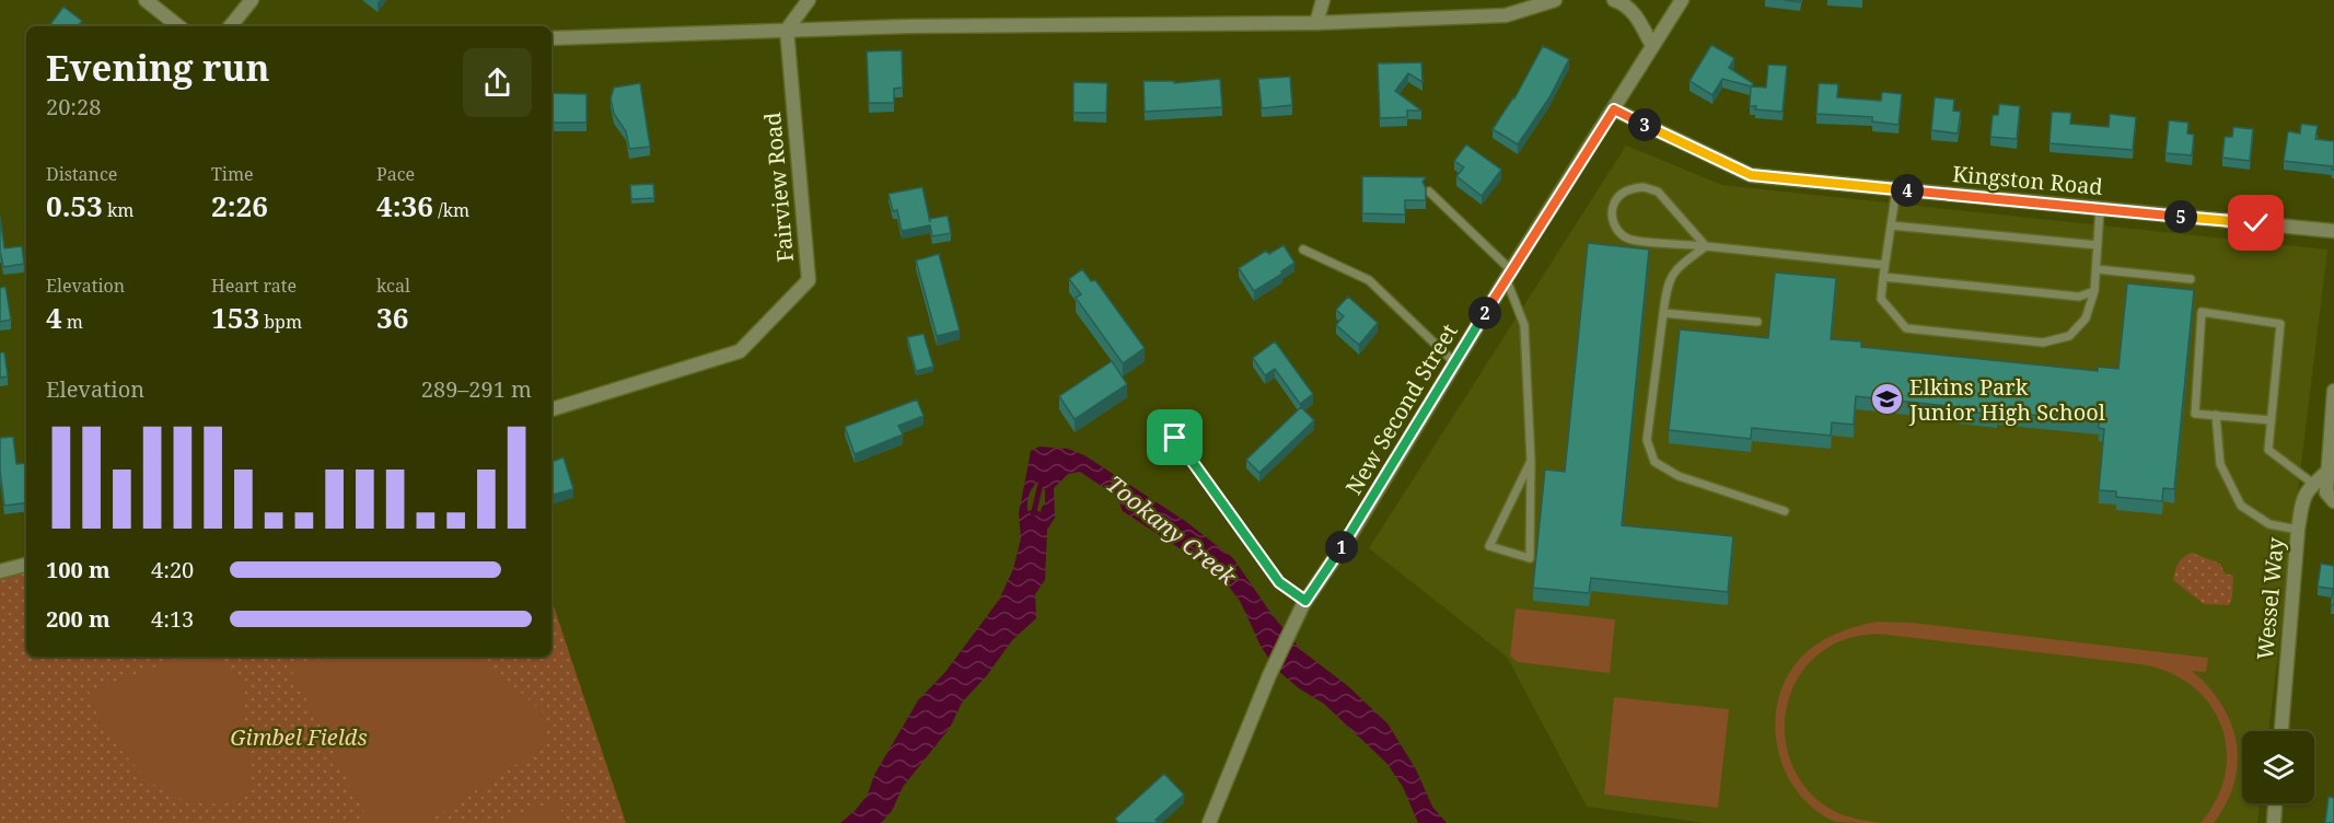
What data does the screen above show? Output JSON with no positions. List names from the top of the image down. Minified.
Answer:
{"streets":{"street":["Kingston Road","Fairview Road","New Second Street","Wessel Way"]},"crossings":[["Kingston Road","New Second Street"]],"water":["Tookany Creek"],"parks":["Gimbel Fields"],"places":{"school or university":["Elkins Park Junior High School"]},"page":{"heading":["Evening run","20:28"],"pins":["3","4","5","2","1"],"stats":[["Distance","0.53 km"],["Time","2:26"],["Pace","4:36 /km"],["Elevation","4 m"],["Heart rate","153 bpm"],["kcal","36"]],"chart":["Elevation","289–291 m"],"list":[{"name":"100 m","note":"4:20"},{"name":"200 m","note":"4:13"}]}}
